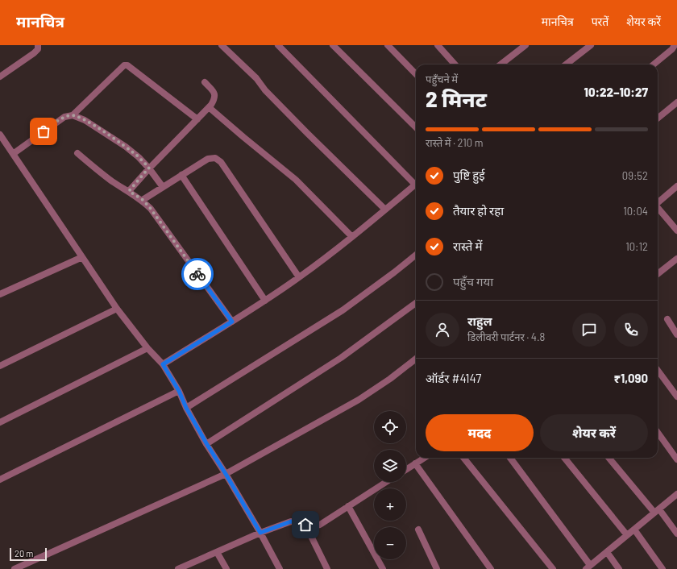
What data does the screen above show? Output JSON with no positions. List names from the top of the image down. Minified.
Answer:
{"scale_bar":"20 m","page":{"header":"मानचित्र","nav":["मानचित्र","परतें","शेयर करें"],"heading":["2 मिनट","पहुँचने में","10:22–10:27"],"panel":["राहुल","डिलीवरी पार्टनर · 4.8","ऑर्डर #4147","₹1,090"],"bar":"रास्ते में · 210 m","list":[["पुष्टि हुई","09:52"],["तैयार हो रहा","10:04"],["रास्ते में","10:12"],"पहुँच गया"],"buttons":["मदद","शेयर करें"],"map_buttons":["+","−"],"scale":"20 m"}}
